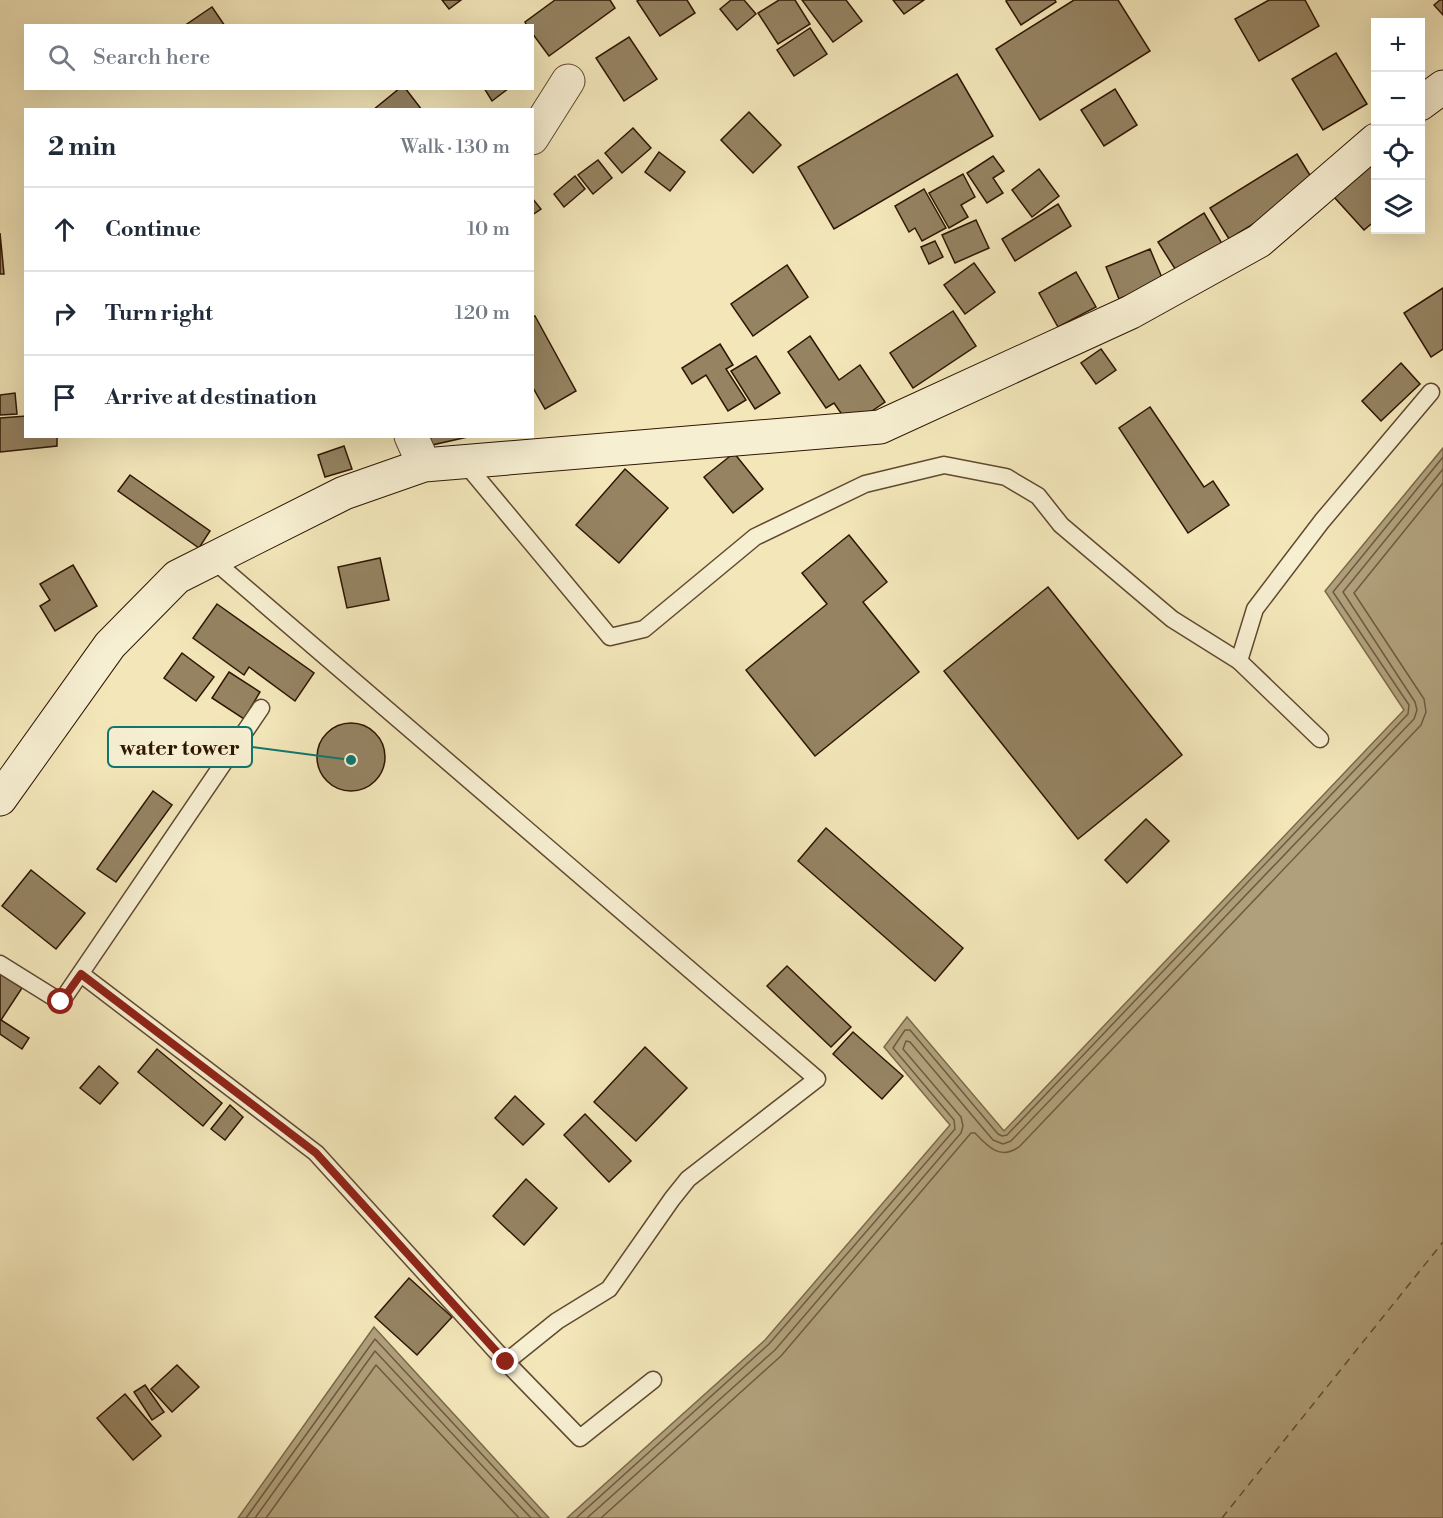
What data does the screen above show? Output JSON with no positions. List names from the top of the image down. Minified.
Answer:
{"places":["water tower"],"page":{"map_buttons":["+","−"],"search":"Search here","heading":["2 min","Walk · 130 m"],"list":[["Continue","10 m"],["Turn right","120 m"],"Arrive at destination"]}}
